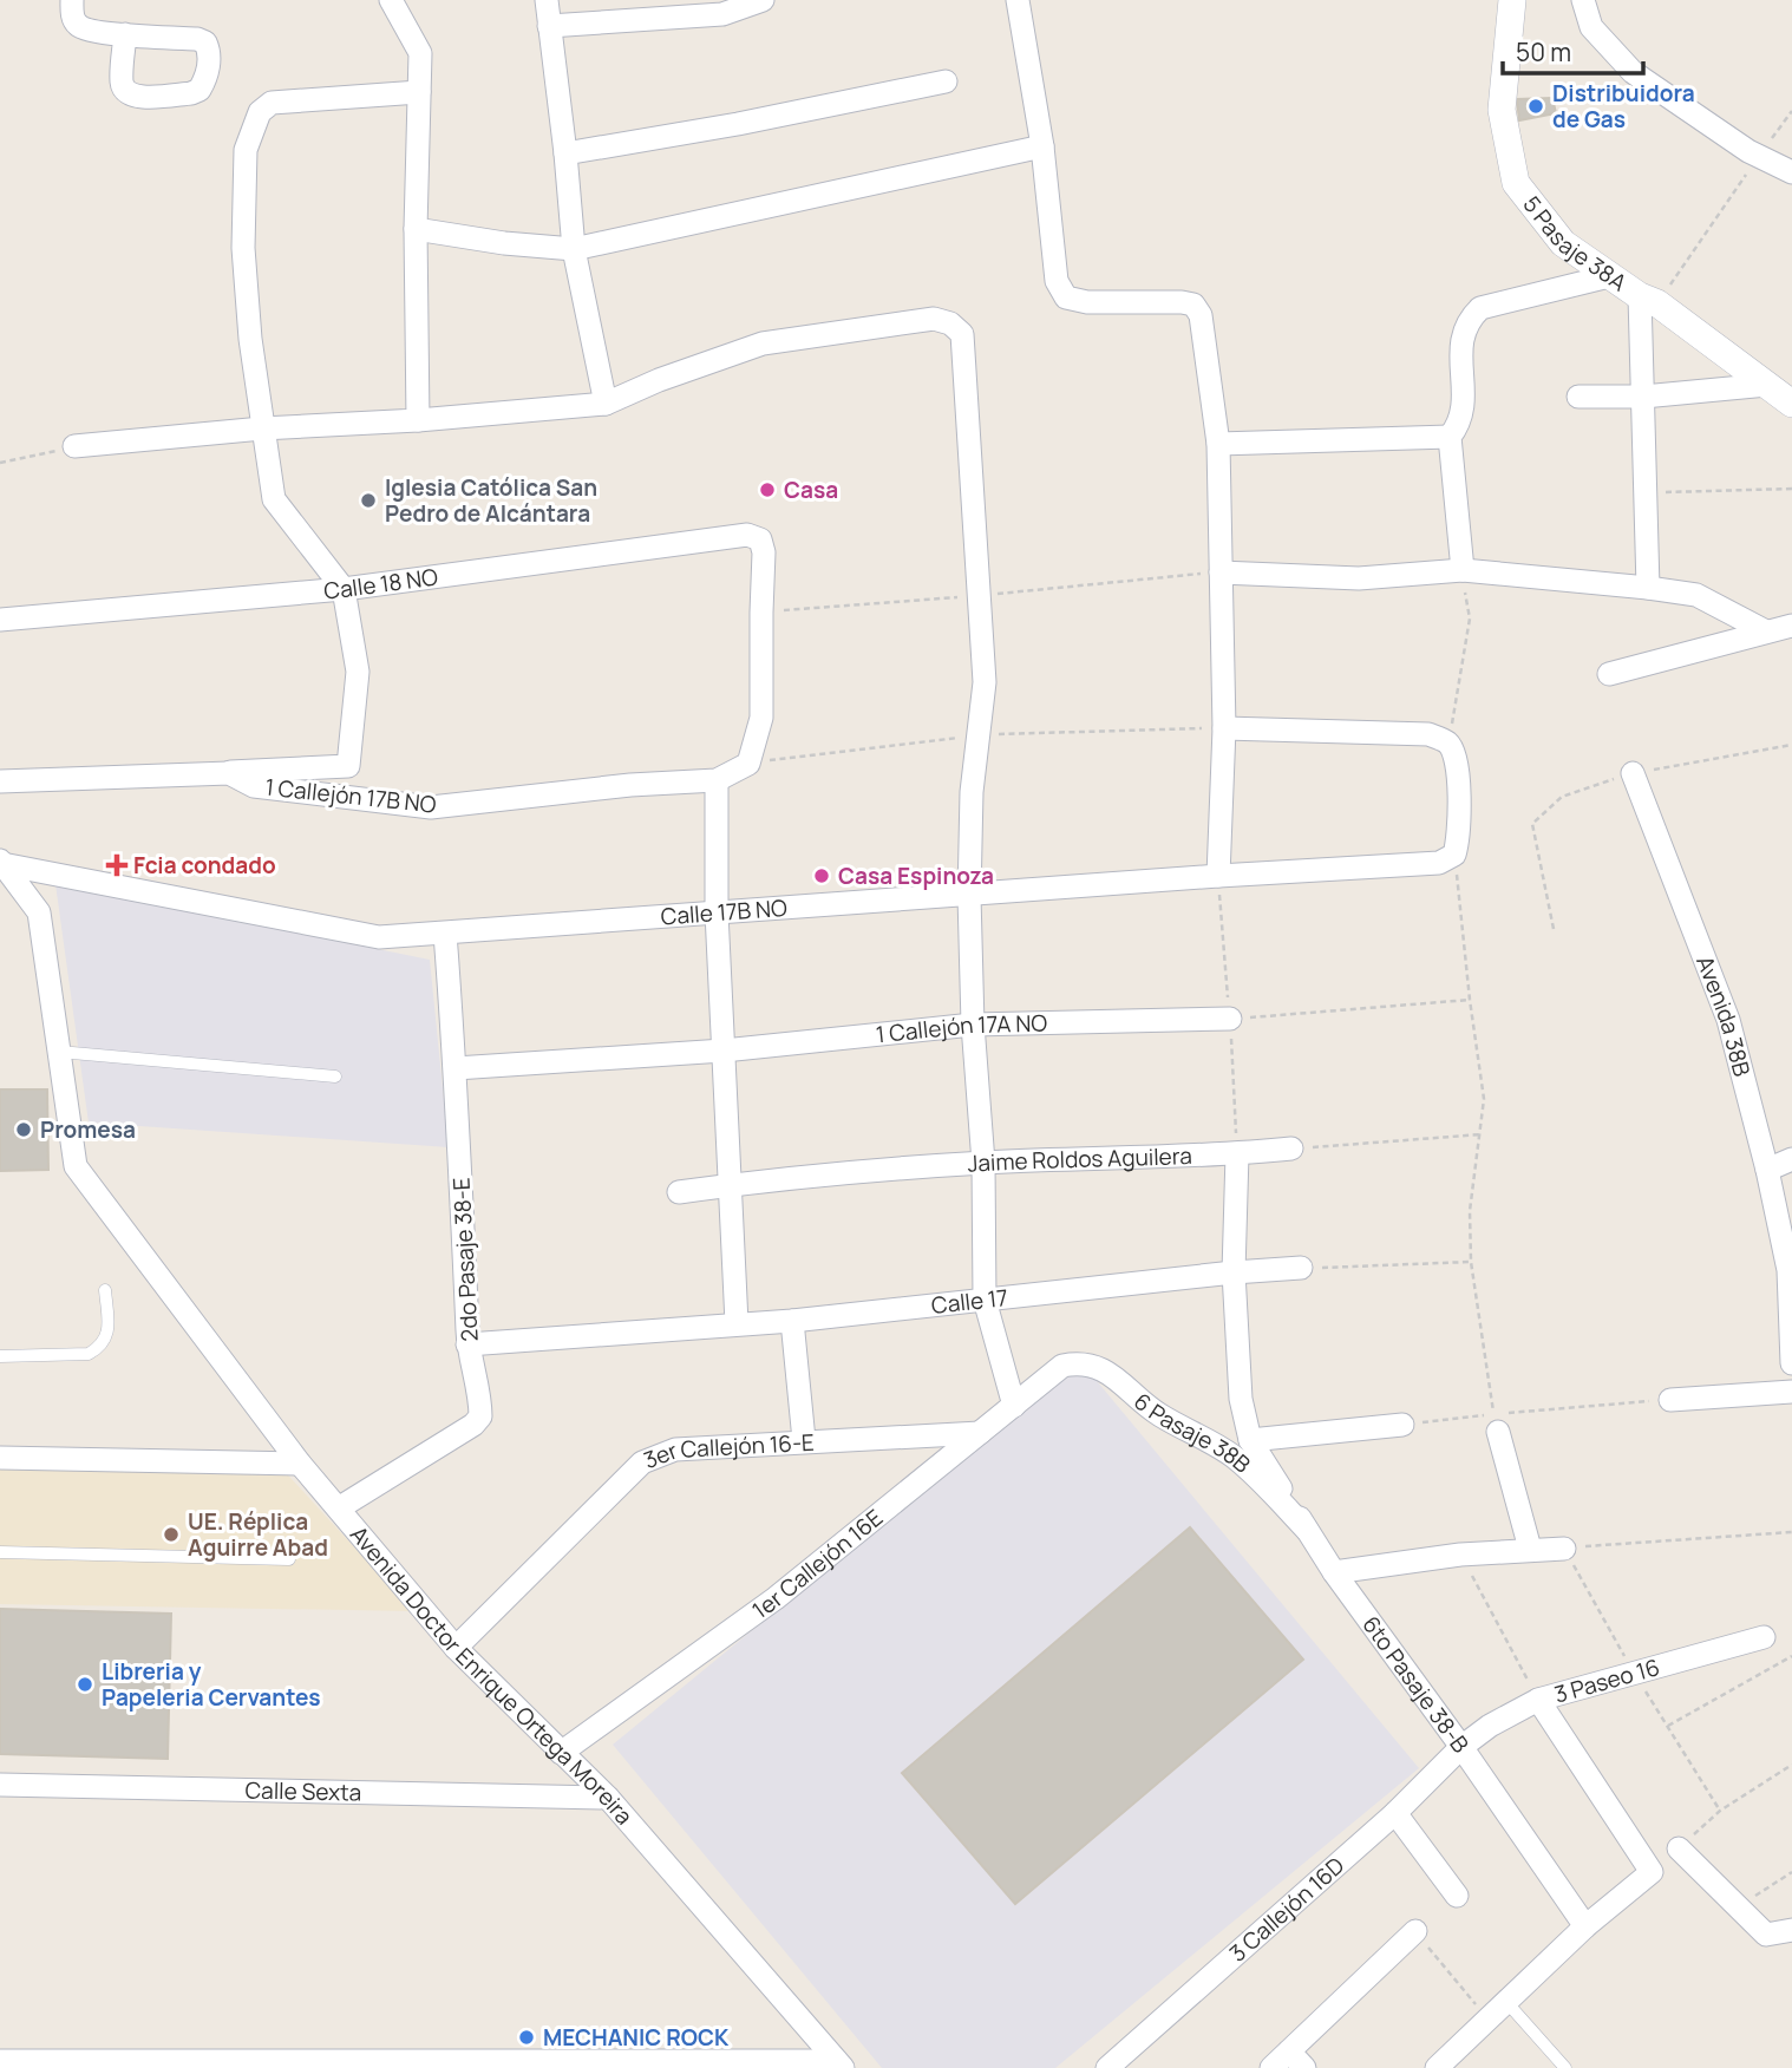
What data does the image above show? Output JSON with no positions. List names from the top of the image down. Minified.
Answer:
{"streets":{"street":["5 Pasaje 38A","Calle 18 NO","1 Callejón 17B NO","Calle 17B NO","Avenida 38B","1 Callejón 17A NO","Jaime Roldos Aguilera","2do Pasaje 38-E","Calle 17","6 Pasaje 38B","3er Callejón 16-E","1er Callejón 16E","Avenida Doctor Enrique Ortega Moreira","3 Paseo 16","6to Pasaje 38-B","Calle Sexta","3 Callejón 16D"]},"crossings":[["Calle 18 NO","1 Callejón 17B NO"],["Calle 17B NO","2do Pasaje 38-E"],["Calle 17B NO","Avenida Doctor Enrique Ortega Moreira"],["1 Callejón 17A NO","2do Pasaje 38-E"],["Jaime Roldos Aguilera","6to Pasaje 38-B"],["2do Pasaje 38-E","Calle 17"],["2do Pasaje 38-E","Avenida Doctor Enrique Ortega Moreira"],["Calle 17","6to Pasaje 38-B"],["6 Pasaje 38B","1er Callejón 16E"],["6 Pasaje 38B","6to Pasaje 38-B"],["3er Callejón 16-E","1er Callejón 16E"],["3er Callejón 16-E","Avenida Doctor Enrique Ortega Moreira"],["1er Callejón 16E","Avenida Doctor Enrique Ortega Moreira"],["Avenida Doctor Enrique Ortega Moreira","Calle Sexta"],["3 Paseo 16","6to Pasaje 38-B"],["3 Paseo 16","3 Callejón 16D"],["6to Pasaje 38-B","3 Callejón 16D"]],"places":{"other":["Distribuidora de Gas","Casa","Iglesia Católica San Pedro de Alcántara","Casa Espinoza","Promesa","UE. Réplica Aguirre Abad","Libreria y Papeleria Cervantes","MECHANIC ROCK"],"health":["Fcia condado"]},"scale_bar":"50 m"}
